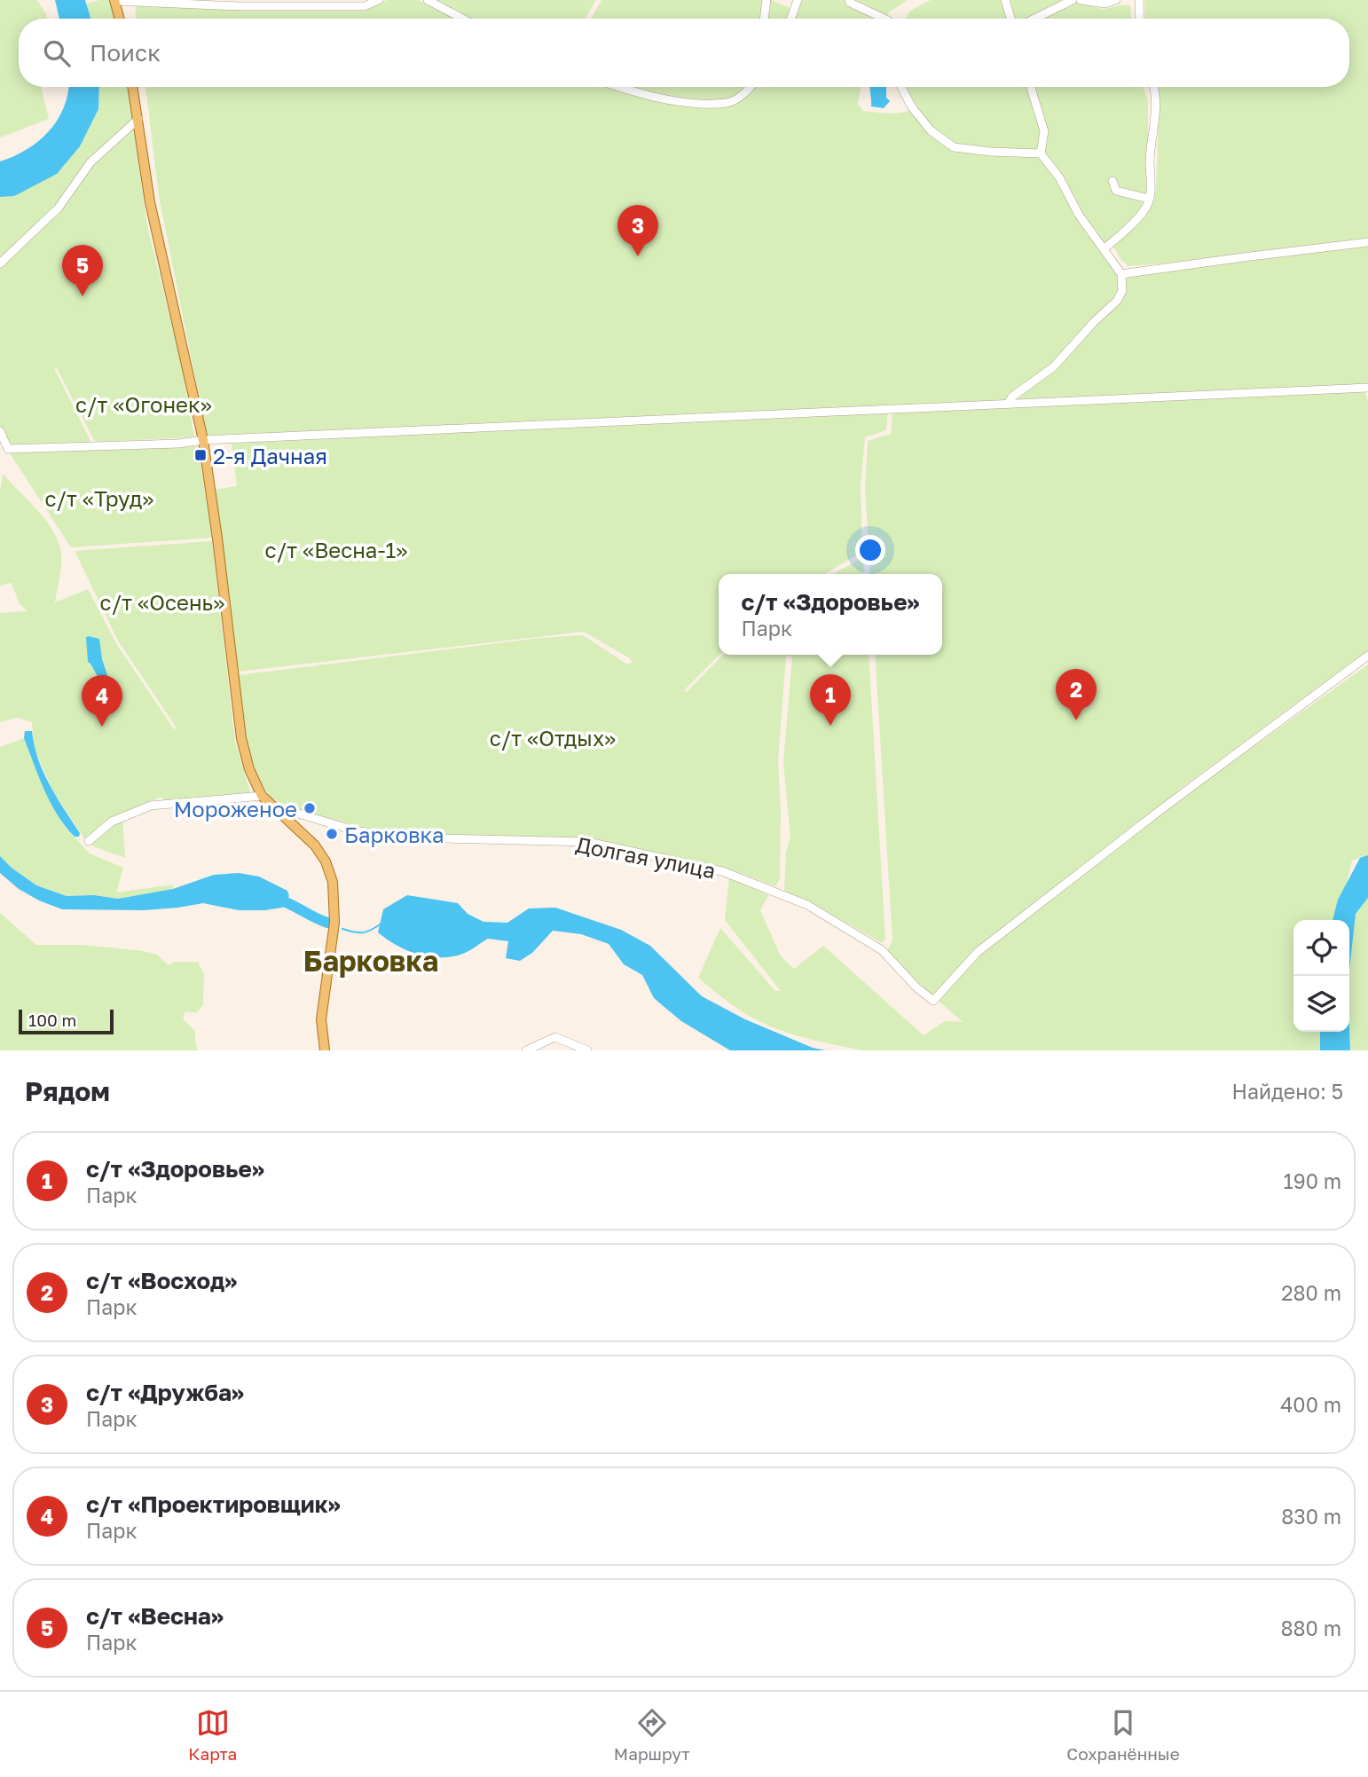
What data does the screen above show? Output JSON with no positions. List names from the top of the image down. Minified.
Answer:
{"streets":{"street":["Долгая улица"]},"districts":["Барковка"],"parks":["с/т «Огонек»","с/т «Труд»","с/т «Весна-1»","с/т «Осень»","с/т «Отдых»"],"places":{"transit":["2-я Дачная"],"other":["Мороженое","Барковка"]},"scale_bar":"100 m","page":{"search":"Поиск","pins":["3","5","2","1","4"],"popup":["с/т «Здоровье»","Парк"],"scale":"100 m","heading":["Рядом","Найдено: 5"],"list":[{"mark":"1","name":"с/т «Здоровье»","note":"Парк","value":"190 m"},{"mark":"2","name":"с/т «Восход»","note":"Парк","value":"280 m"},{"mark":"3","name":"с/т «Дружба»","note":"Парк","value":"400 m"},{"mark":"4","name":"с/т «Проектировщик»","note":"Парк","value":"830 m"},{"mark":"5","name":"с/т «Весна»","note":"Парк","value":"880 m"}],"nav":["Карта","Маршрут","Сохранённые"]}}
